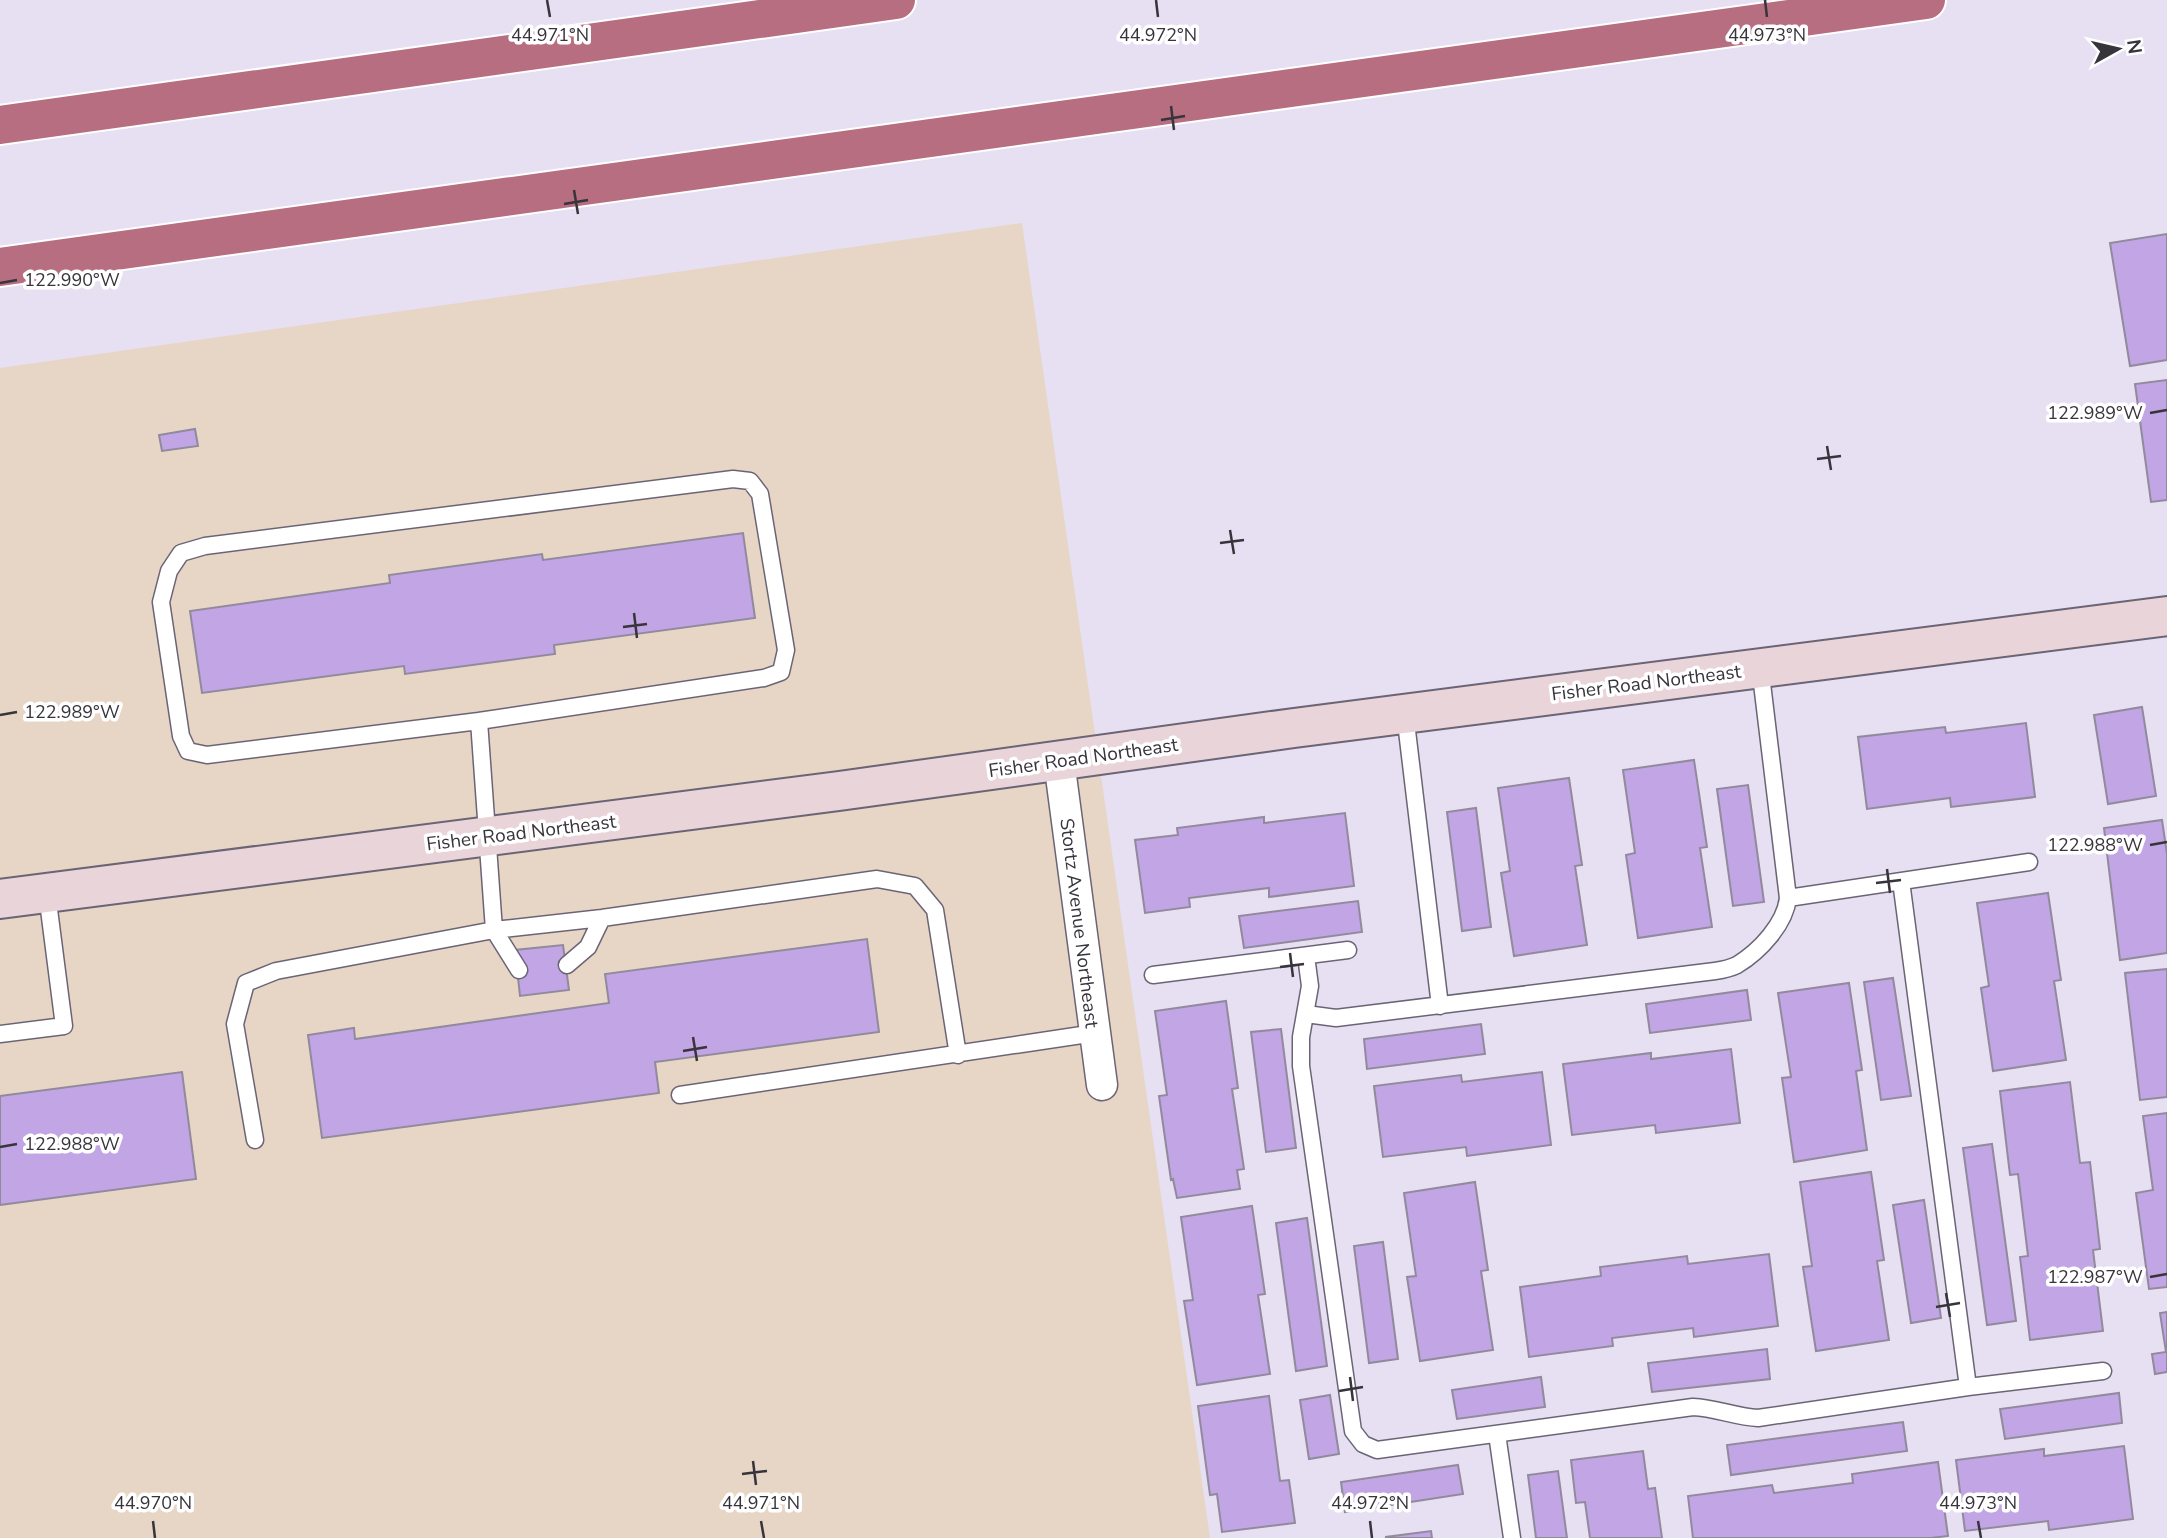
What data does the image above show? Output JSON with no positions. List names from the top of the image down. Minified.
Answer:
{"streets":{"street":["Fisher Road Northeast","Stortz Avenue Northeast"]},"crossings":[["Fisher Road Northeast","Stortz Avenue Northeast"]],"north":"right","coordinates":["44.971°N","44.972°N","44.973°N","122.990°W","122.989°W","122.988°W","122.987°W","44.970°N"]}
